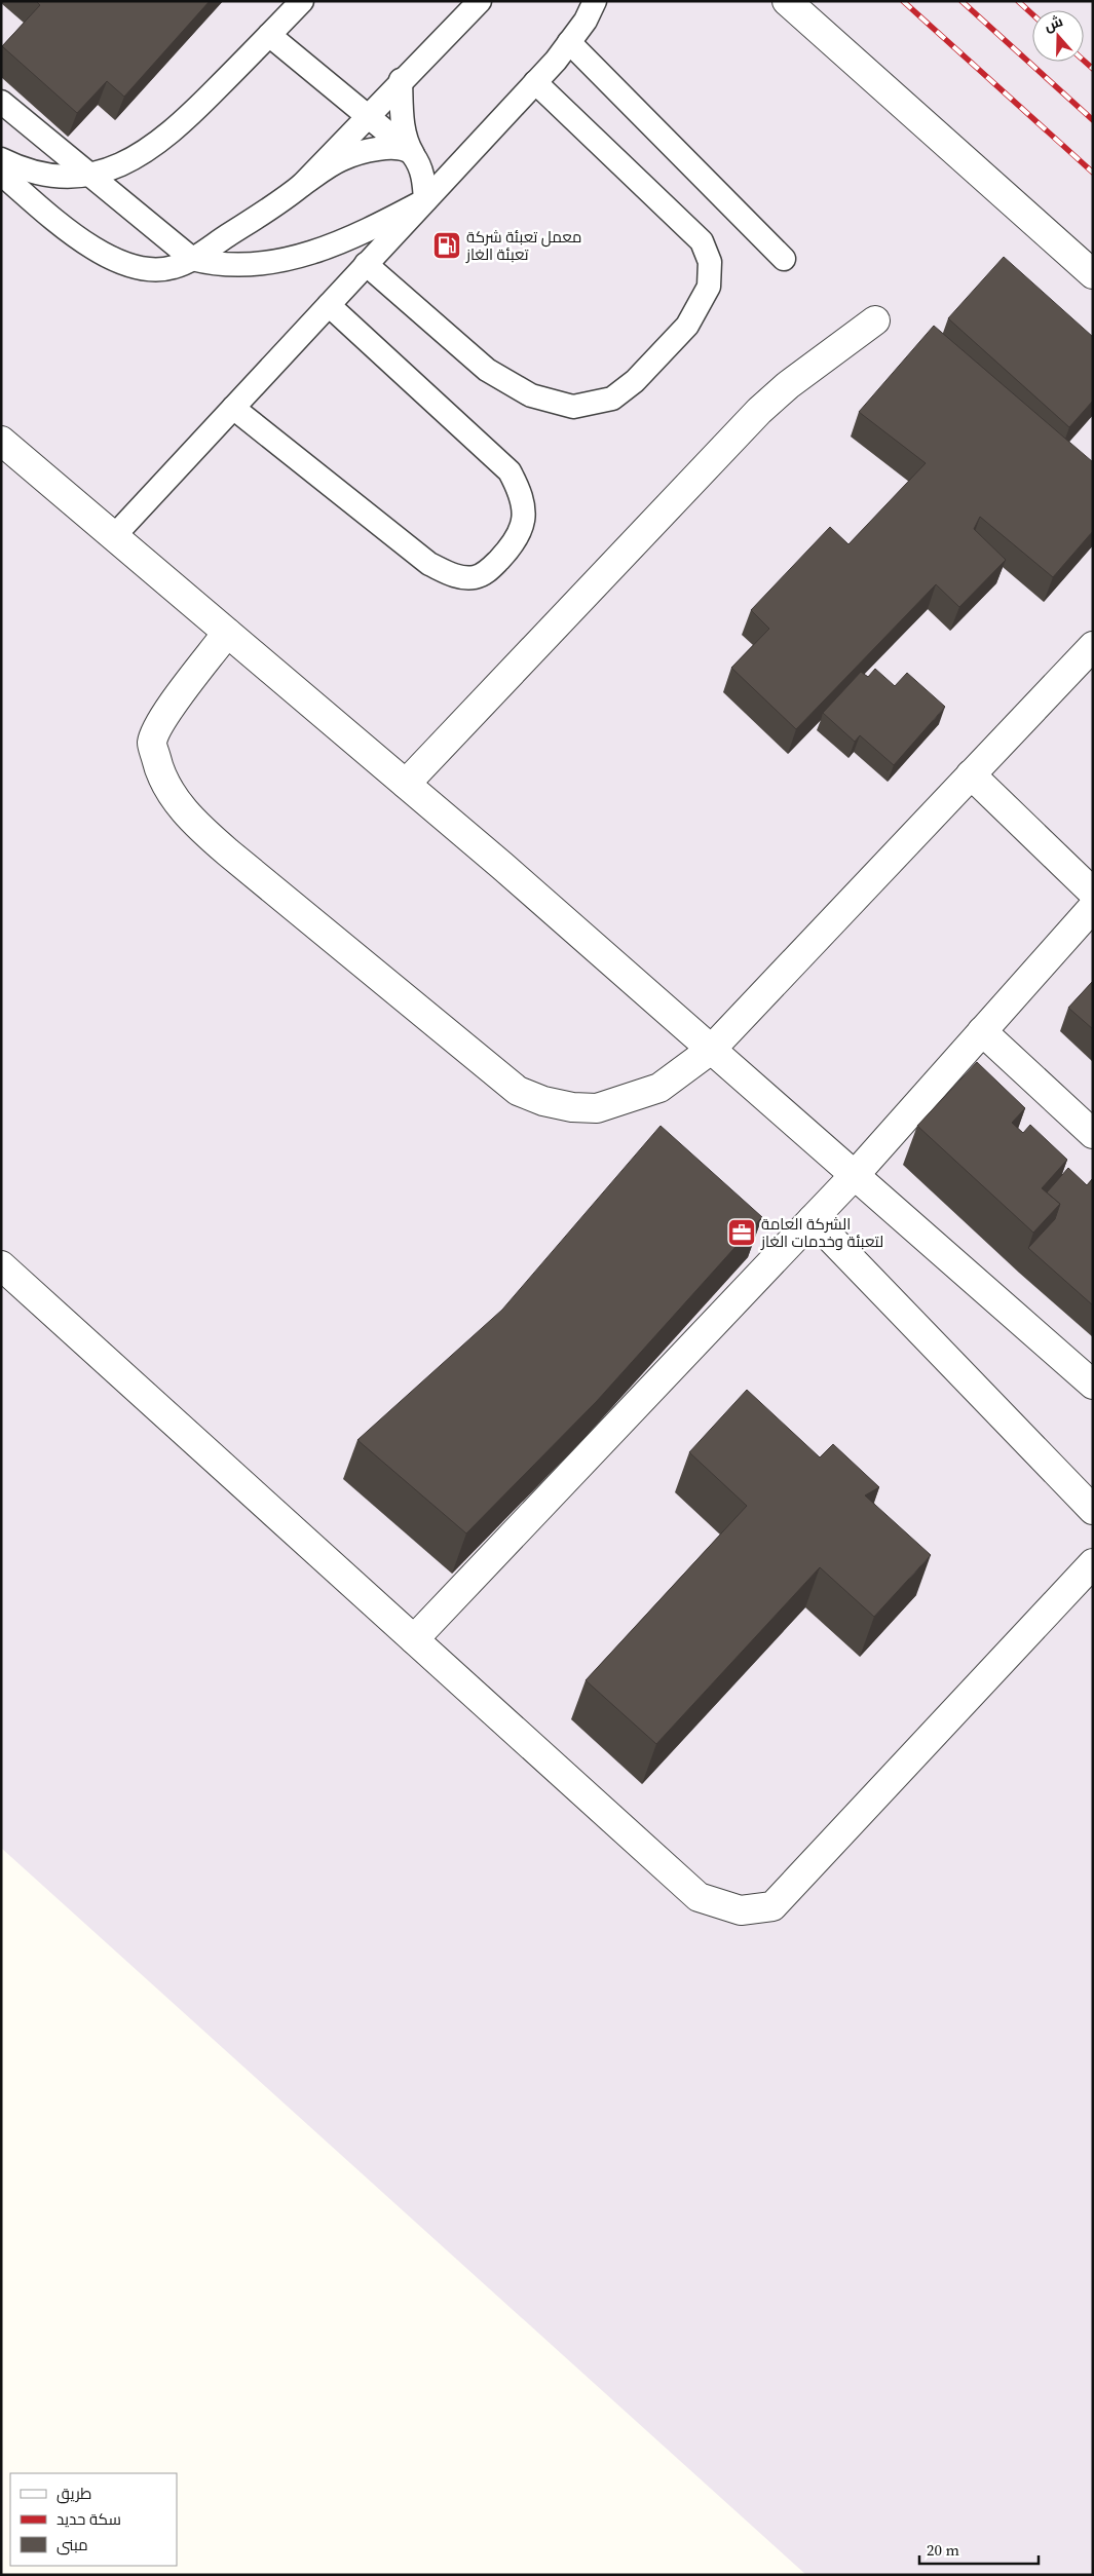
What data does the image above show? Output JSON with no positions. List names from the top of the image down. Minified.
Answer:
{"places":{"fuel station":["معمل تعبئة شركة تعبئة الغاز"],"office":["الشركة العامة لتعبئة وخدمات الغاز"]},"legend":["طريق","سكة حديد","مبنى"],"scale_bar":"20 m","north":"top"}
